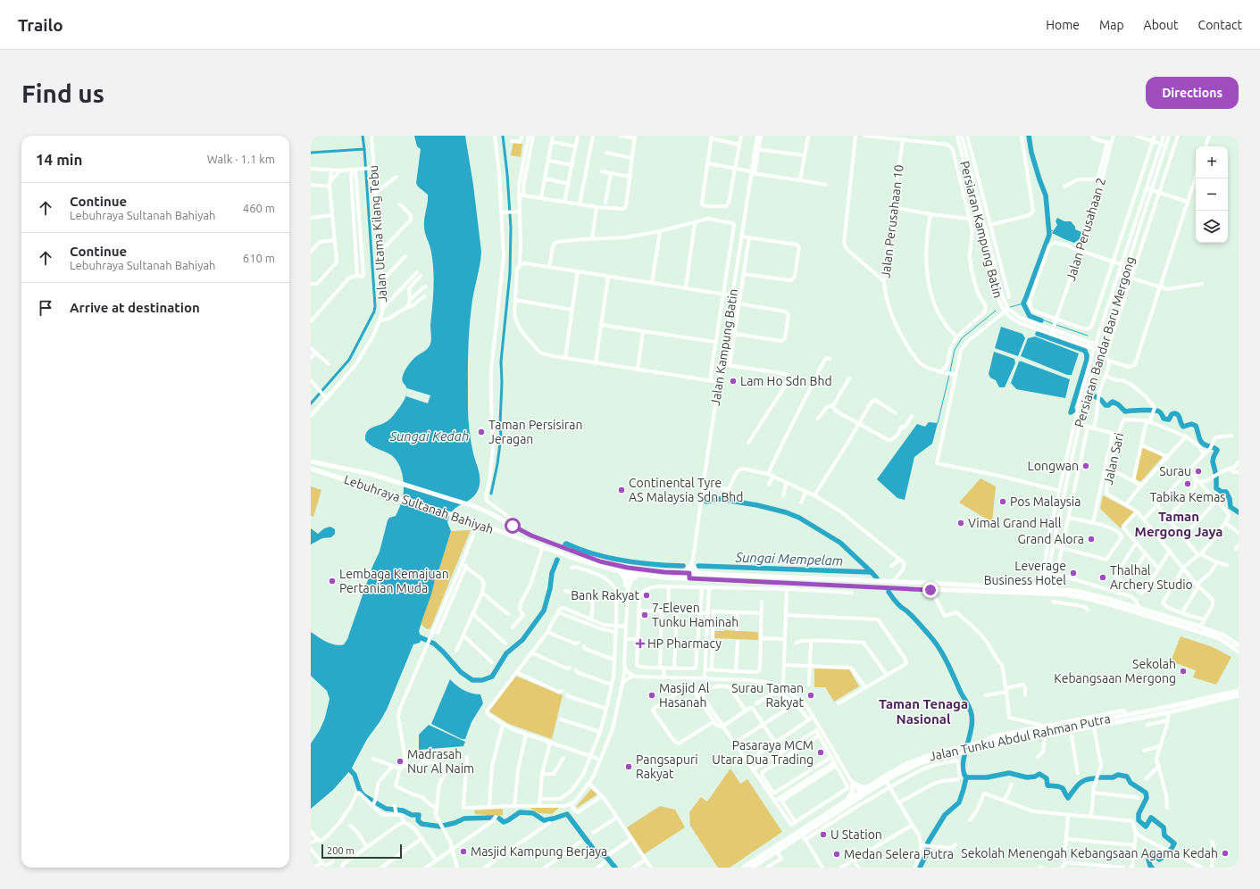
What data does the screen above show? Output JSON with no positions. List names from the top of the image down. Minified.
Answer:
{"streets":{"main road":["Lebuhraya Sultanah Bahiyah","Jalan Tunku Abdul Rahman Putra"],"street":["Jalan Perusahaan 10","Persiaran Kampung Batin","Jalan Perusahaan 2","Jalan Utama Kilang Tebu","Persiaran Bandar Baru Mergong","Jalan Kampung Batin","Jalan Sari"]},"crossings":[["Persiaran Kampung Batin","Jalan Perusahaan 2"],["Persiaran Kampung Batin","Persiaran Bandar Baru Mergong"],["Persiaran Bandar Baru Mergong","Lebuhraya Sultanah Bahiyah"],["Jalan Kampung Batin","Lebuhraya Sultanah Bahiyah"]],"districts":["Taman Mergong Jaya","Taman Tenaga Nasional"],"water":["Sungai Kedah","Sungai Mempelam"],"places":{"other":["Lam Ho Sdn Bhd","Taman Persisiran Jeragan","Longwan","Surau","Tabika Kemas","Continental Tyre AS Malaysia Sdn Bhd","Pos Malaysia","Vimal Grand Hall","Grand Alora","Leverage Business Hotel","Thalhal Archery Studio","Lembaga Kemajuan Pertanian Muda","Bank Rakyat","7-Eleven Tunku Haminah","Sekolah Kebangsaan Mergong","Masjid Al Hasanah","Surau Taman Rakyat","Pasaraya MCM Utara Dua Trading","Madrasah Nur Al Naim","Pangsapuri Rakyat","U Station","Masjid Kampung Berjaya","Sekolah Menengah Kebangsaan Agama Kedah","Medan Selera Putra"],"health":["HP Pharmacy"]},"scale_bar":"200 m","page":{"header":"Trailo","nav":["Home","Map","About","Contact"],"buttons":"Directions","title":"Find us","heading":["14 min","Walk · 1.1 km"],"map_buttons":["+","−"],"list":[["Continue","Lebuhraya Sultanah Bahiyah","460 m"],["Continue","Lebuhraya Sultanah Bahiyah","610 m"],"Arrive at destination"],"scale":"200 m"}}
